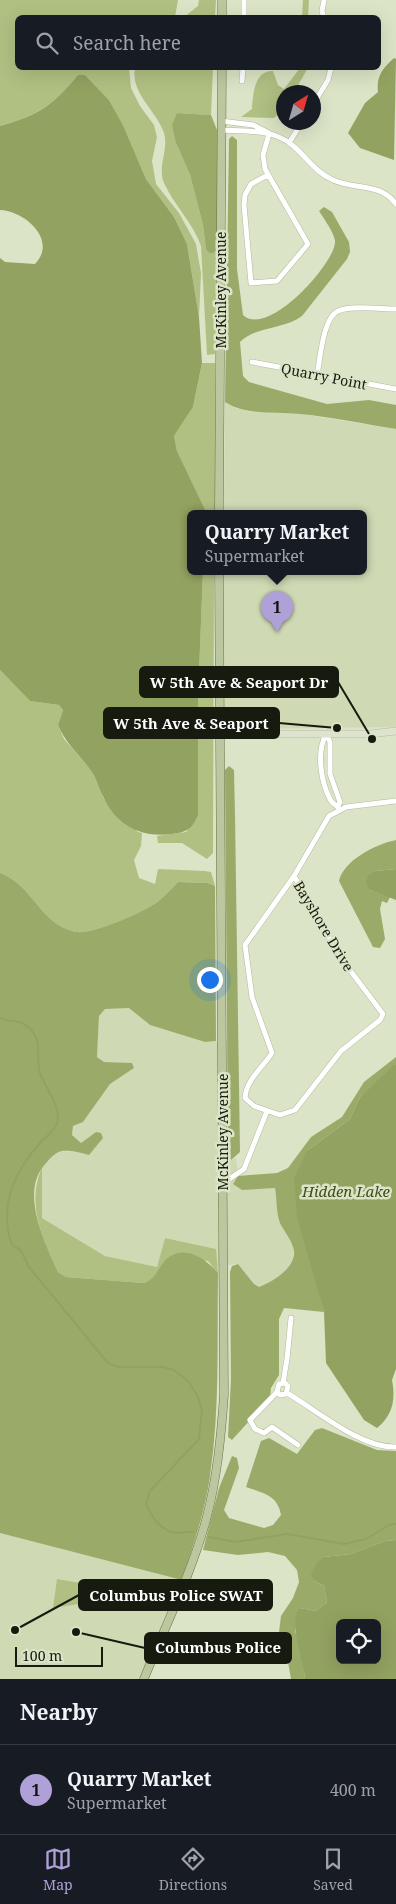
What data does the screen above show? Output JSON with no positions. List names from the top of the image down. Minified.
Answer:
{"streets":{"main road":["McKinley Avenue"],"street":["Quarry Point","Bayshore Drive"]},"water":["Hidden Lake"],"places":["W 5th Ave & Seaport","W 5th Ave & Seaport Dr","Columbus Police SWAT","Columbus Police"],"scale_bar":"100 m","north":"top right","page":{"search":"Search here","popup":["Quarry Market","Supermarket"],"pins":"1","scale":"100 m","heading":"Nearby","list":[{"mark":"1","name":"Quarry Market","note":"Supermarket","value":"400 m"}],"nav":["Map","Directions","Saved"]}}
